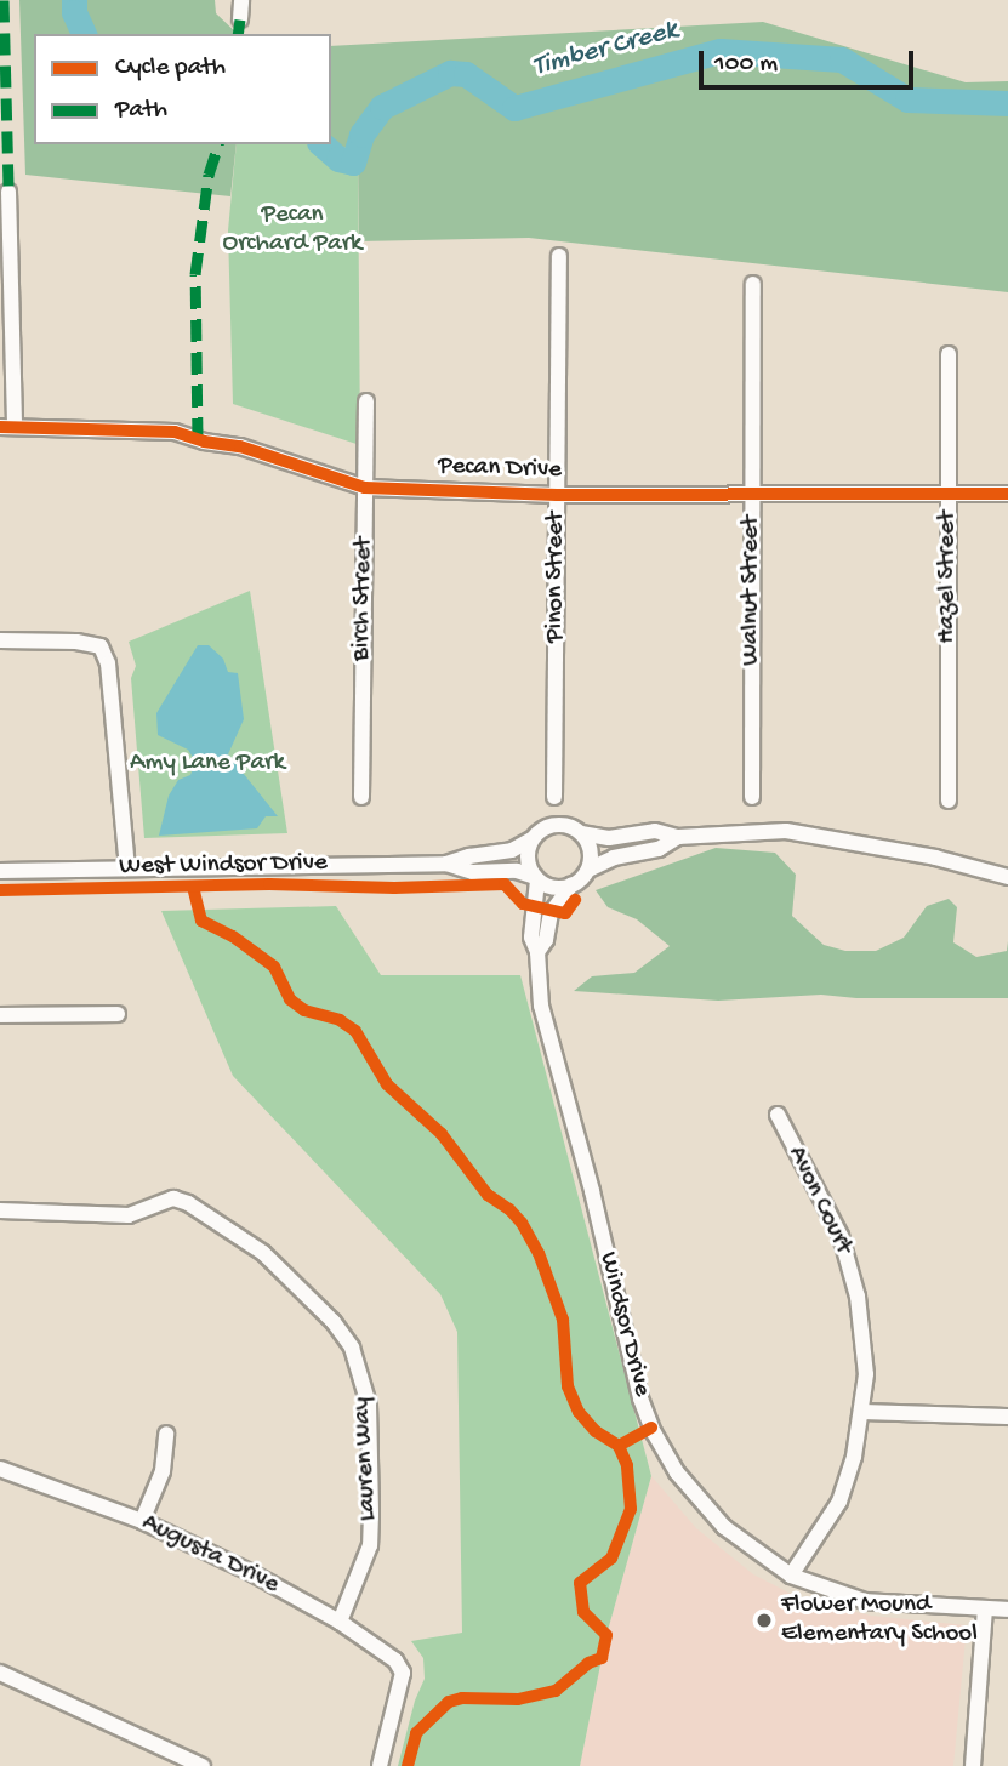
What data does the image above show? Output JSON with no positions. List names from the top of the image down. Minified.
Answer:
{"streets":{"street":["Pecan Drive","Pinon Street","Hazel Street","Walnut Street","Birch Street","West Windsor Drive","Avon Court","Windsor Drive","Lauren Way","Augusta Drive"]},"crossings":[["Pecan Drive","Pinon Street"],["Pecan Drive","Hazel Street"],["Pecan Drive","Walnut Street"],["Pecan Drive","Birch Street"],["West Windsor Drive","Windsor Drive"],["Avon Court","Windsor Drive"],["Lauren Way","Augusta Drive"]],"water":["Timber Creek"],"parks":["Pecan Orchard Park","Amy Lane Park"],"places":["Flower Mound Elementary School"],"legend":["Cycle path","Path"],"scale_bar":"100 m"}
